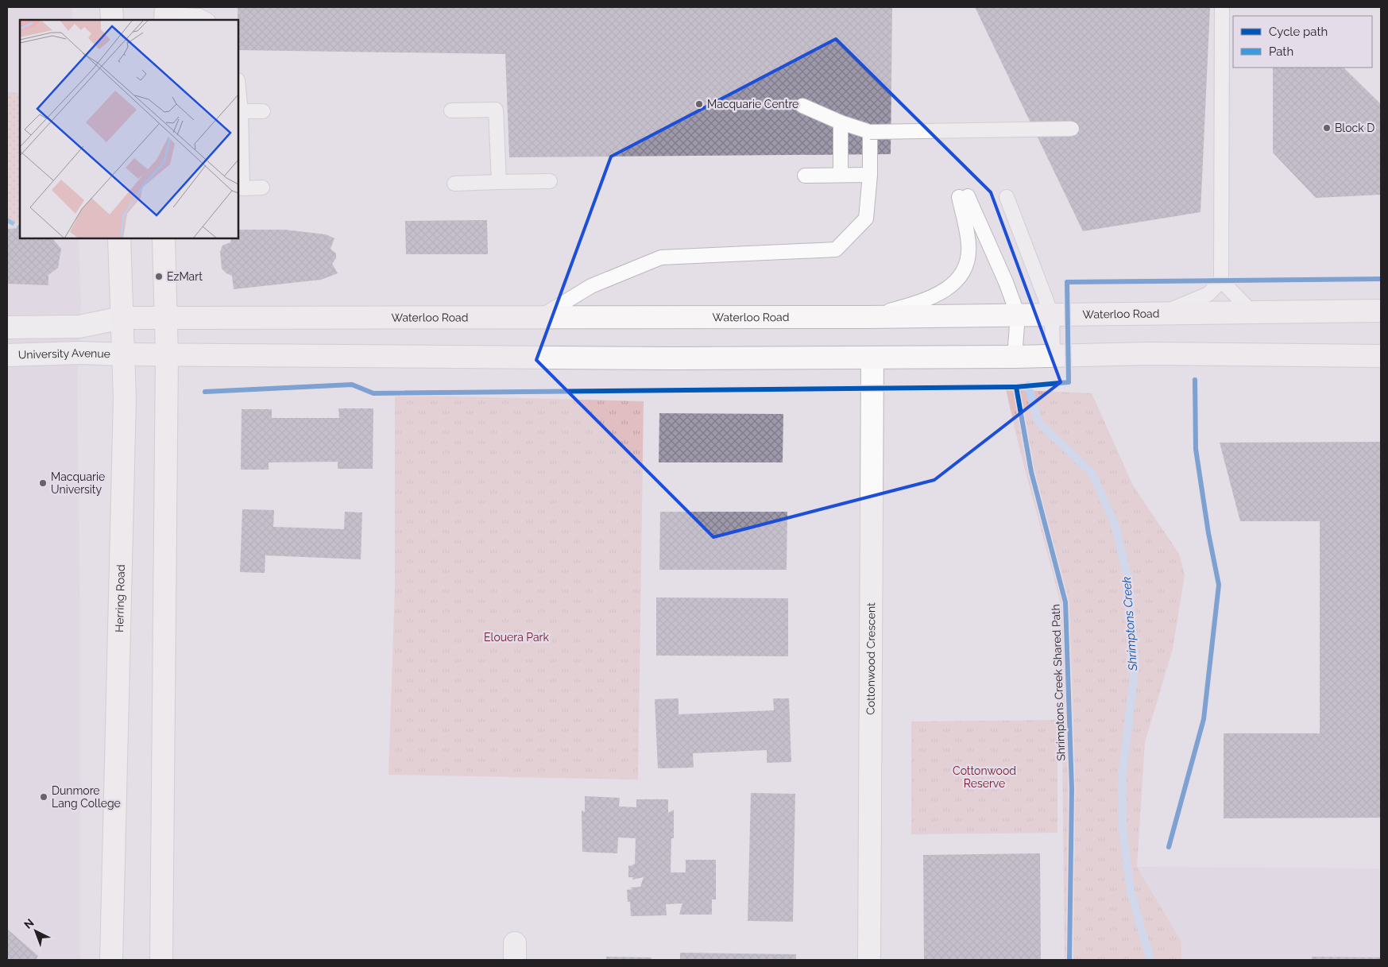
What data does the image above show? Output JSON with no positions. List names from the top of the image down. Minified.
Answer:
{"streets":{"street":["Waterloo Road","University Avenue","Herring Road","Cottonwood Crescent"],"cycle path":["Shrimptons Creek Shared Path"]},"crossings":[["Waterloo Road","Herring Road"],["University Avenue","Herring Road"]],"water":["Shrimptons Creek"],"parks":["Elouera Park","Cottonwood Reserve"],"places":["Macquarie Centre","Block D","EzMart","Macquarie University","Dunmore Lang College"],"legend":["Cycle path","Path"],"north":"top left"}
